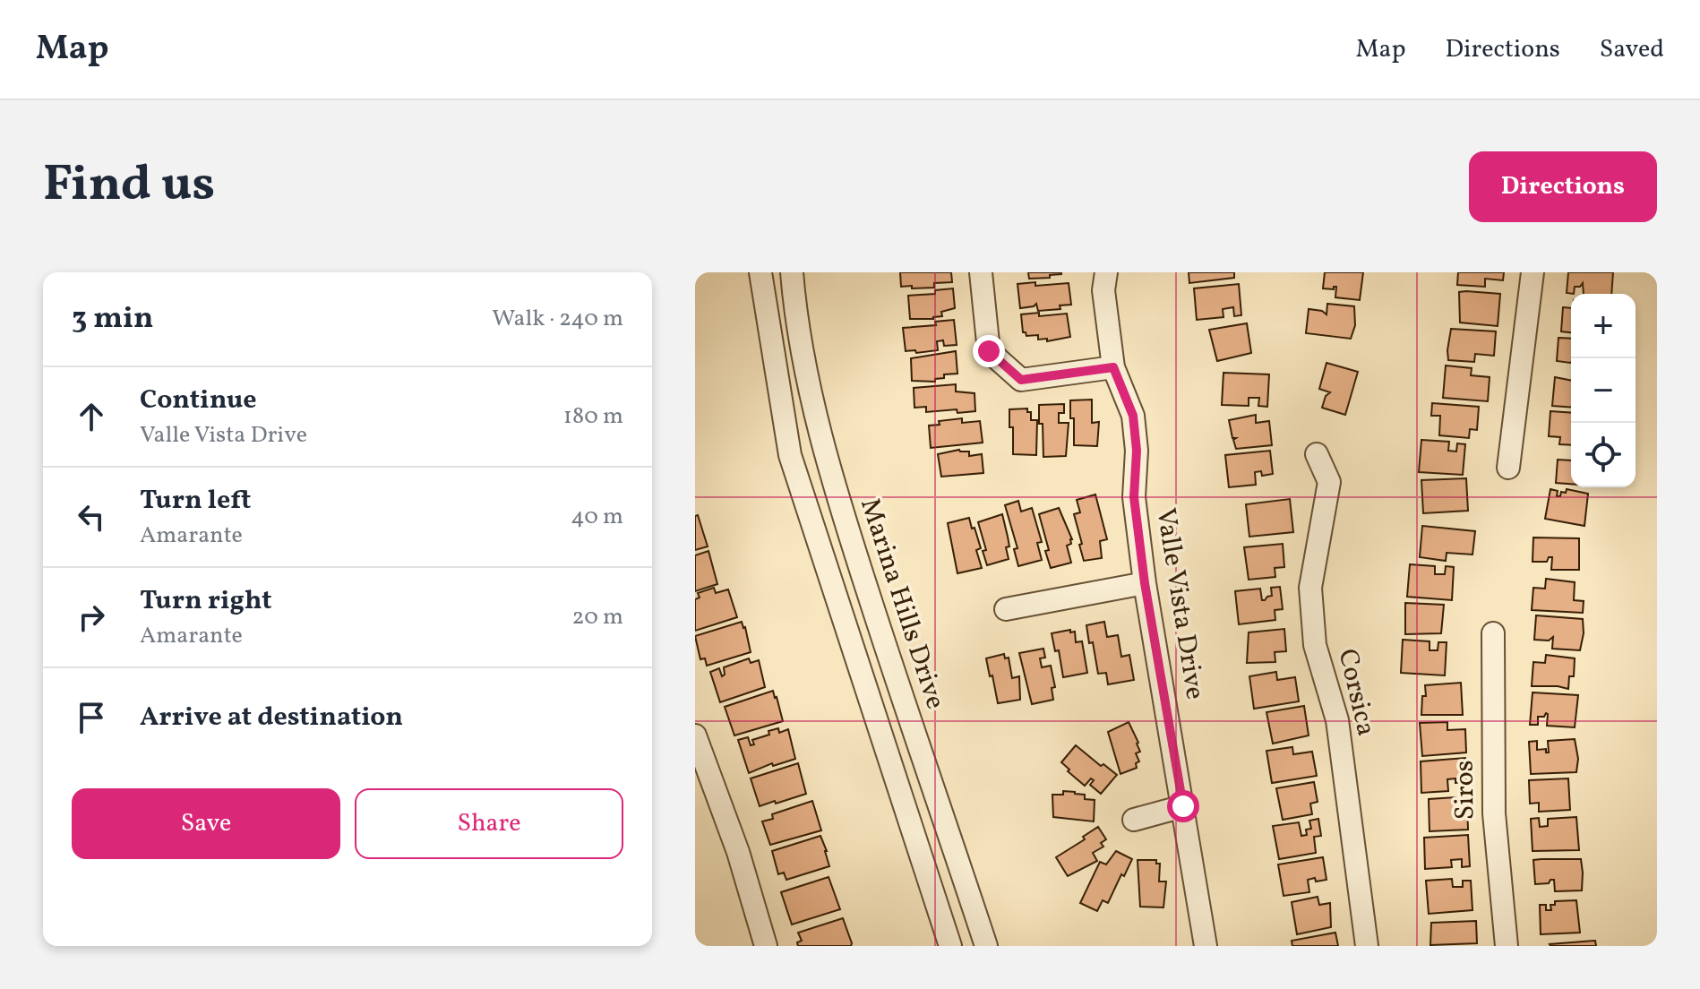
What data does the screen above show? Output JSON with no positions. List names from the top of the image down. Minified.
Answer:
{"streets":{"street":["Marina Hills Drive","Valle Vista Drive","Corsica","Siros"]},"page":{"header":"Map","nav":["Map","Directions","Saved"],"title":"Find us","buttons":["Directions",["Save","Share"]],"heading":["3 min","Walk · 240 m"],"map_buttons":["+","−"],"list":[["Continue","Valle Vista Drive","180 m"],["Turn left","Amarante","40 m"],["Turn right","Amarante","20 m"],"Arrive at destination"]}}
